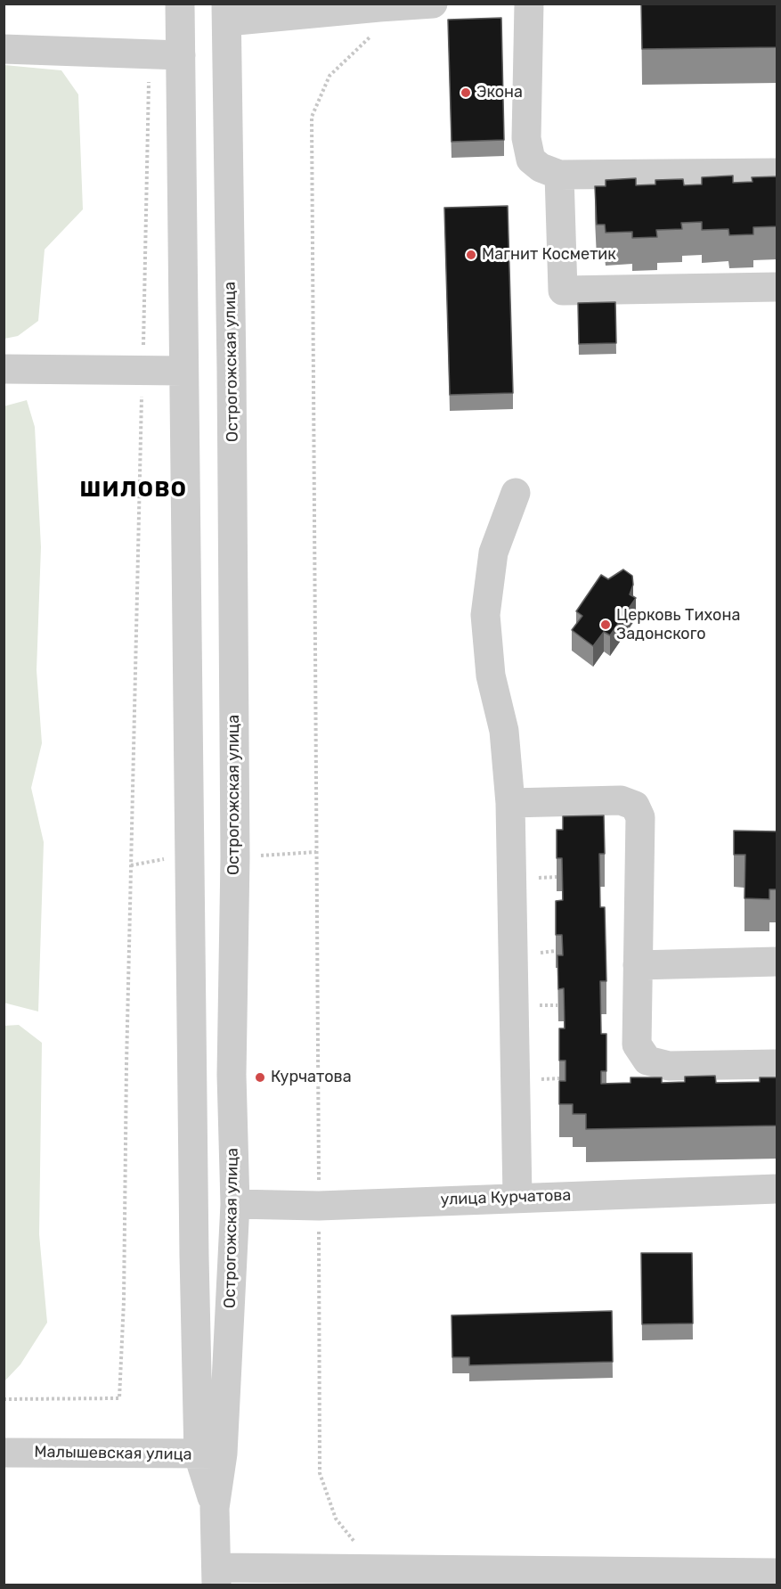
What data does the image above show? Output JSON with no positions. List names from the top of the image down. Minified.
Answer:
{"streets":{"street":["Острогожская улица","улица Курчатова","Малышевская улица"]},"crossings":[["Острогожская улица","улица Курчатова"],["Острогожская улица","Малышевская улица"]],"districts":["ШИЛОВО"],"places":["Экона","Магнит Косметик","Церковь Тихона Задонского","Курчатова"]}
